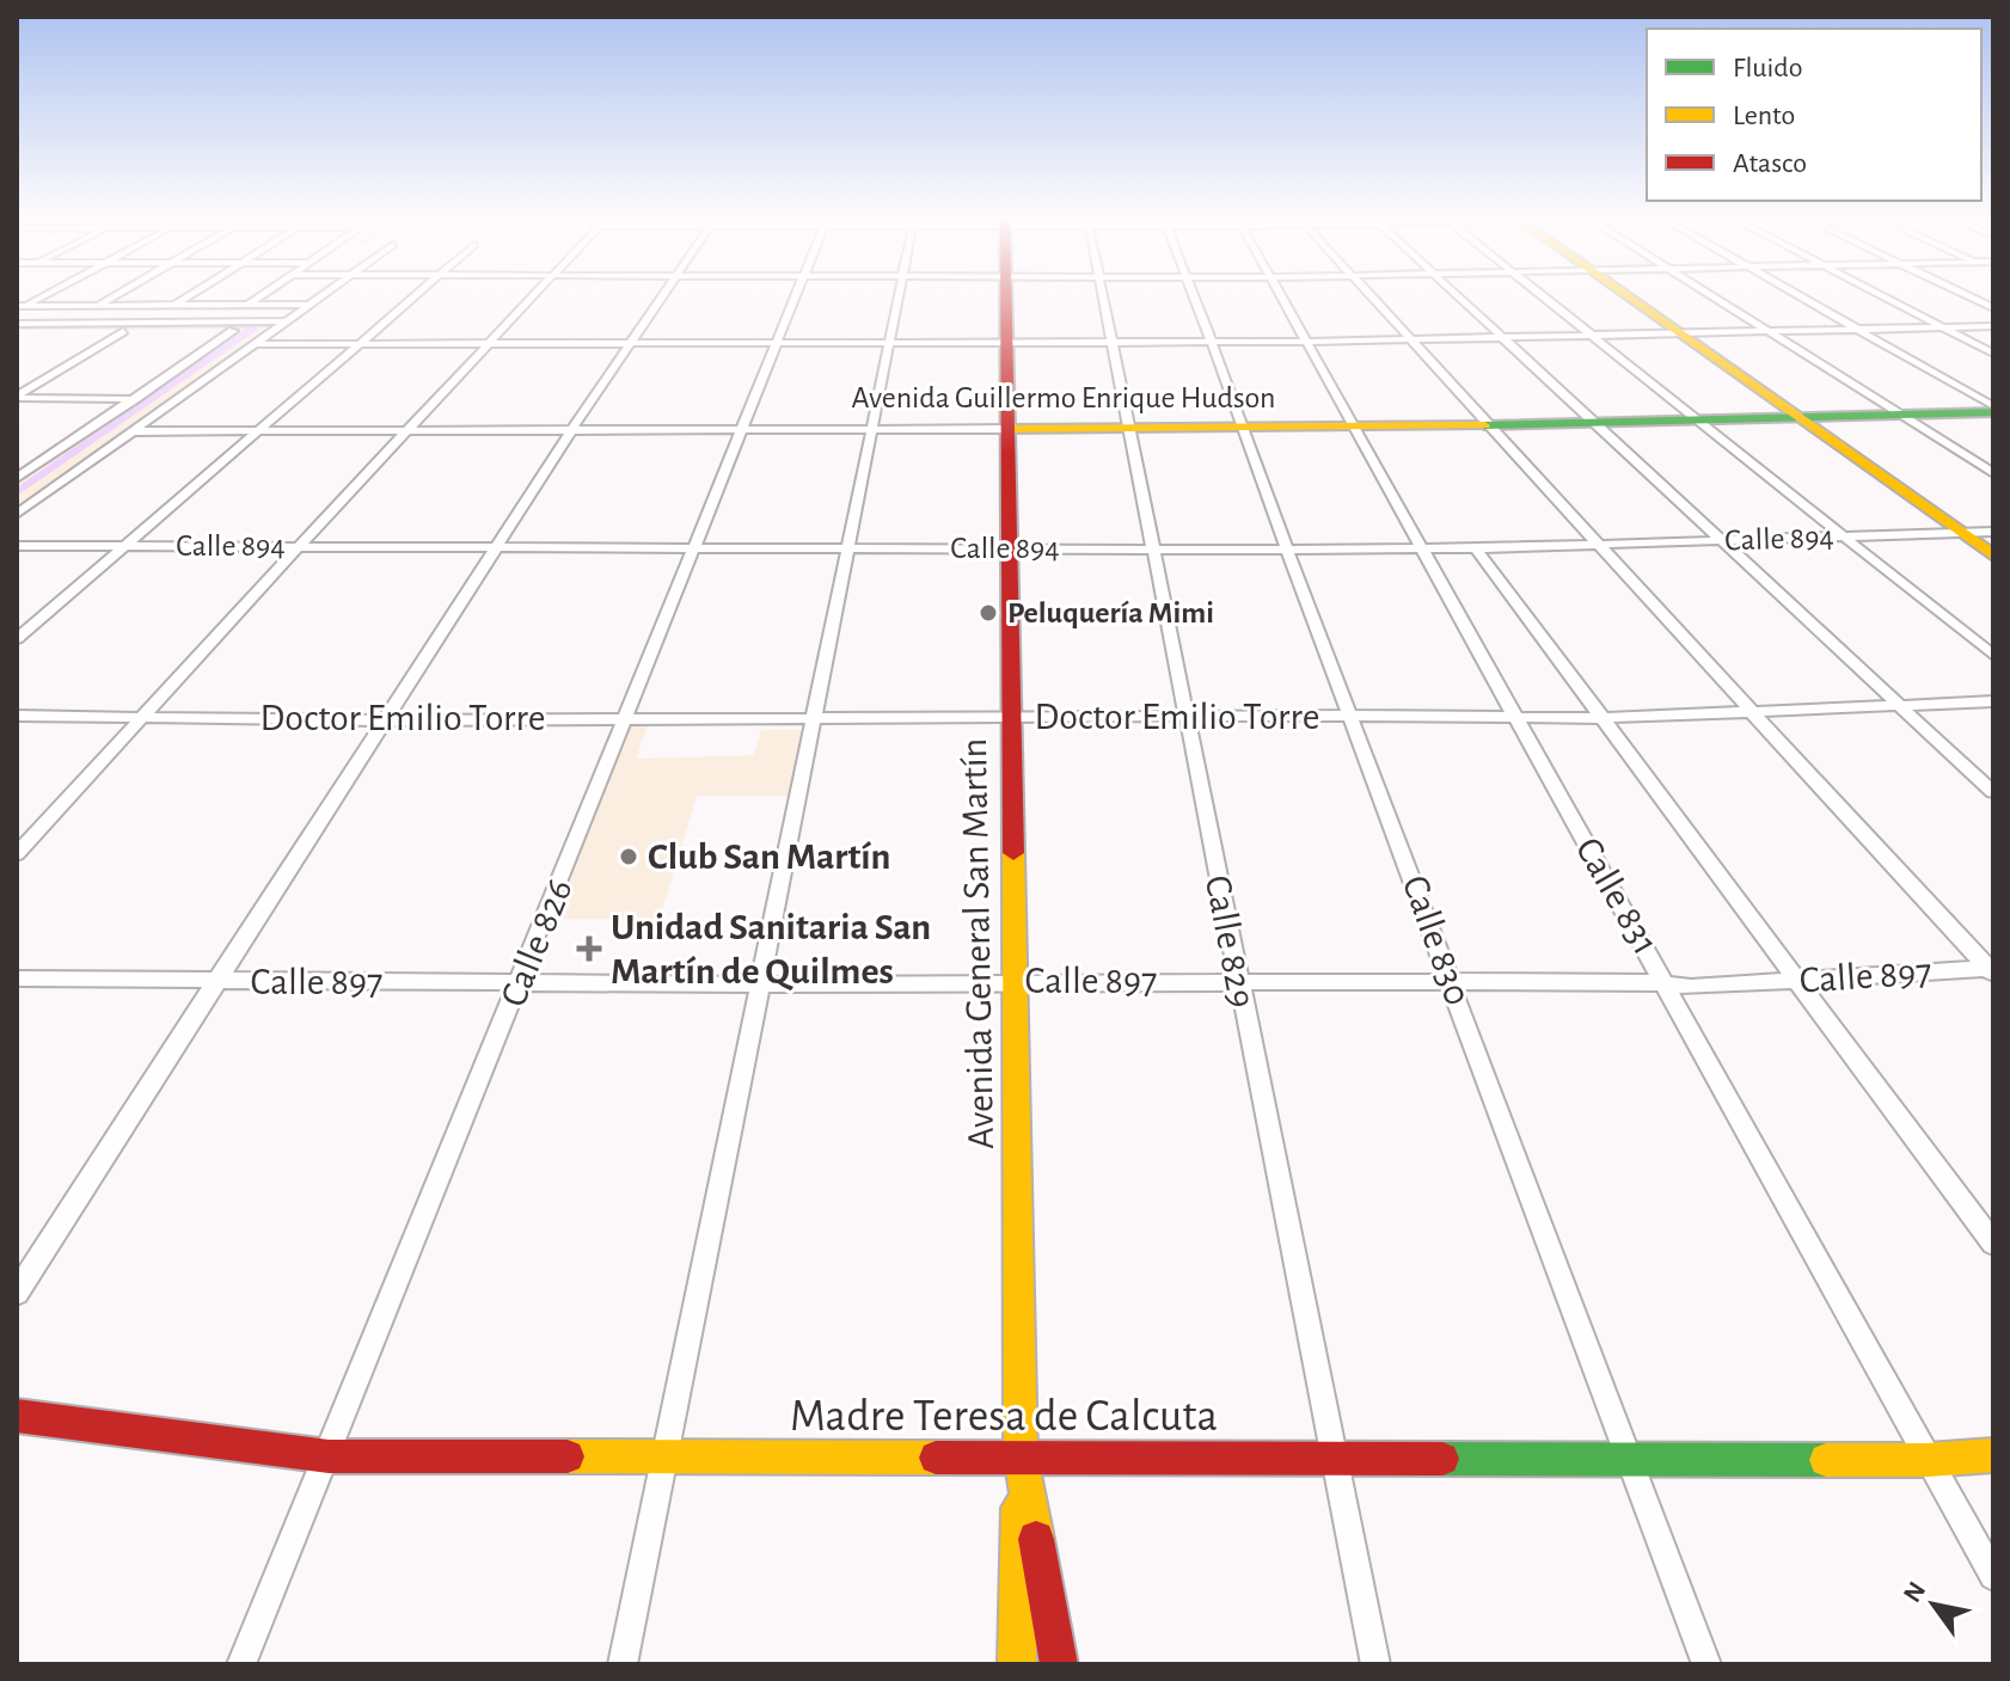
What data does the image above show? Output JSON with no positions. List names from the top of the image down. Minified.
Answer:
{"streets":{"street":["Avenida Guillermo Enrique Hudson","Calle 894","Doctor Emilio Torre","Calle 831","Calle 830","Calle 829","Calle 826","Avenida General San Martín","Calle 897","Madre Teresa de Calcuta"]},"crossings":[["Avenida Guillermo Enrique Hudson","Calle 831"],["Avenida Guillermo Enrique Hudson","Calle 830"],["Avenida Guillermo Enrique Hudson","Calle 829"],["Avenida Guillermo Enrique Hudson","Calle 826"],["Avenida Guillermo Enrique Hudson","Avenida General San Martín"],["Calle 894","Calle 831"],["Calle 894","Calle 830"],["Calle 894","Calle 829"],["Calle 894","Calle 826"],["Calle 894","Avenida General San Martín"],["Doctor Emilio Torre","Calle 831"],["Doctor Emilio Torre","Calle 830"],["Doctor Emilio Torre","Calle 829"],["Doctor Emilio Torre","Calle 826"],["Doctor Emilio Torre","Avenida General San Martín"],["Calle 831","Calle 897"],["Calle 831","Madre Teresa de Calcuta"],["Calle 830","Calle 897"],["Calle 830","Madre Teresa de Calcuta"],["Calle 829","Calle 897"],["Calle 829","Madre Teresa de Calcuta"],["Calle 826","Calle 897"],["Calle 826","Madre Teresa de Calcuta"],["Avenida General San Martín","Calle 897"],["Avenida General San Martín","Madre Teresa de Calcuta"]],"places":{"other":["Peluquería Mimi","Club San Martín"],"health":["Unidad Sanitaria San Martín de Quilmes"]},"legend":["Fluido","Lento","Atasco"],"north":"top left"}
